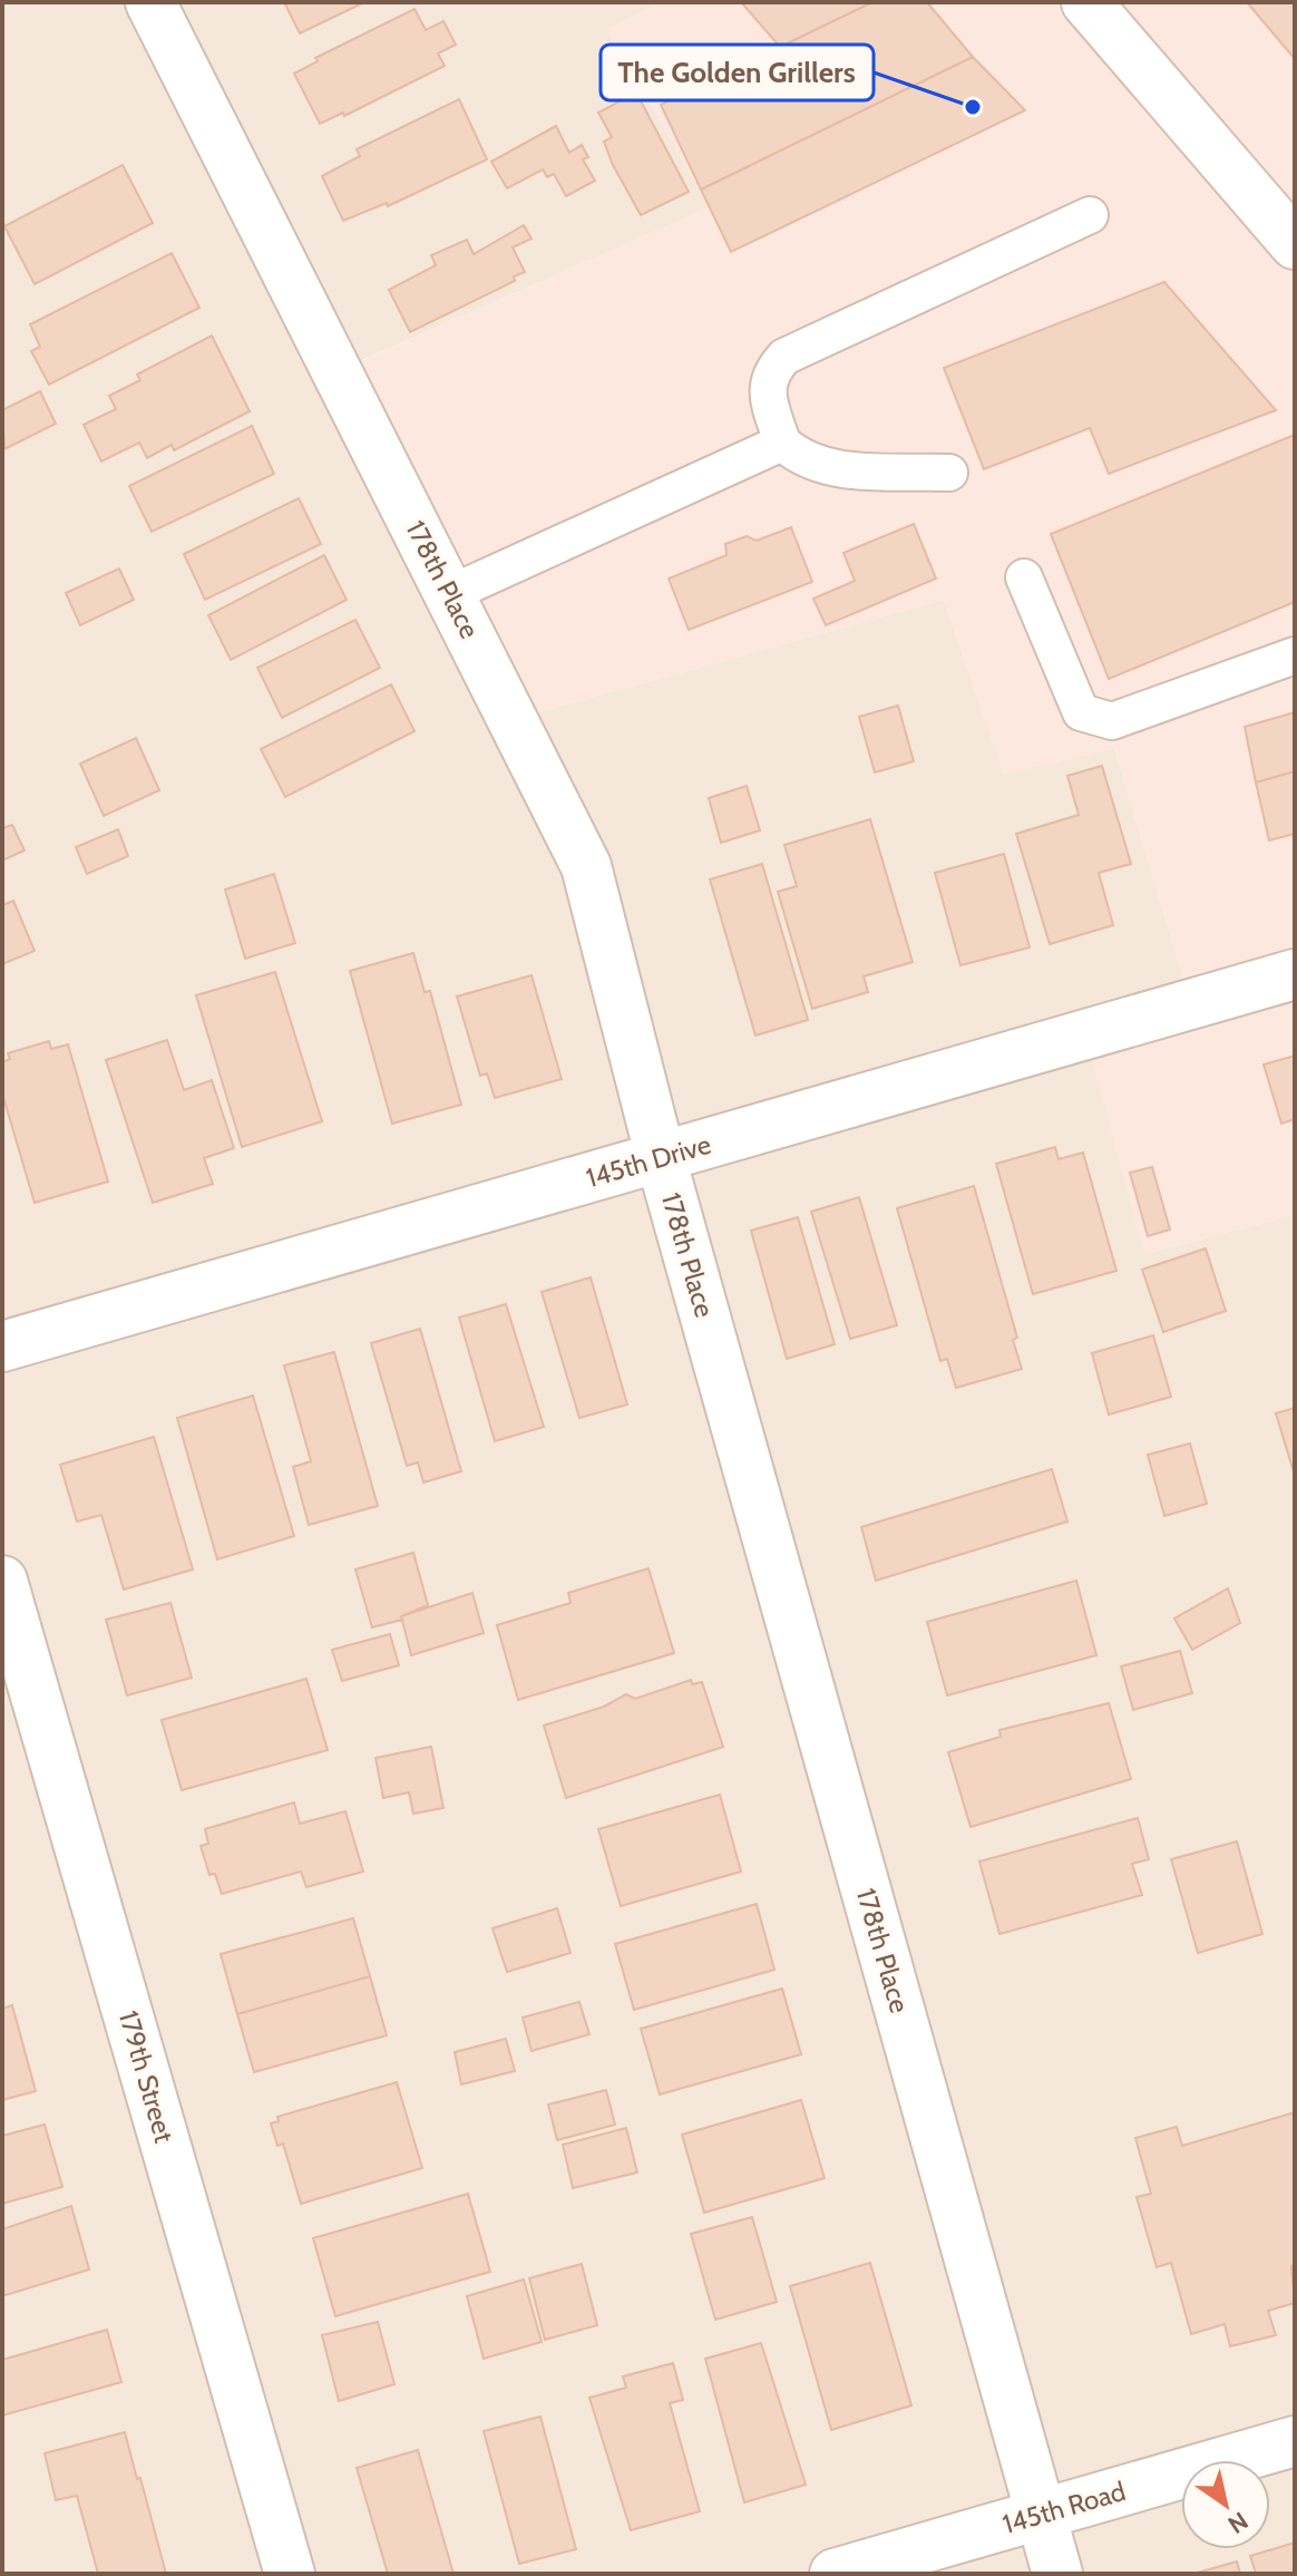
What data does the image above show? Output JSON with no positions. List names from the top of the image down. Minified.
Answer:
{"streets":{"street":["178th Place","145th Drive","179th Street","145th Road"]},"crossings":[["178th Place","145th Drive"],["178th Place","145th Road"]],"places":["The Golden Grillers"],"north":"bottom right"}
